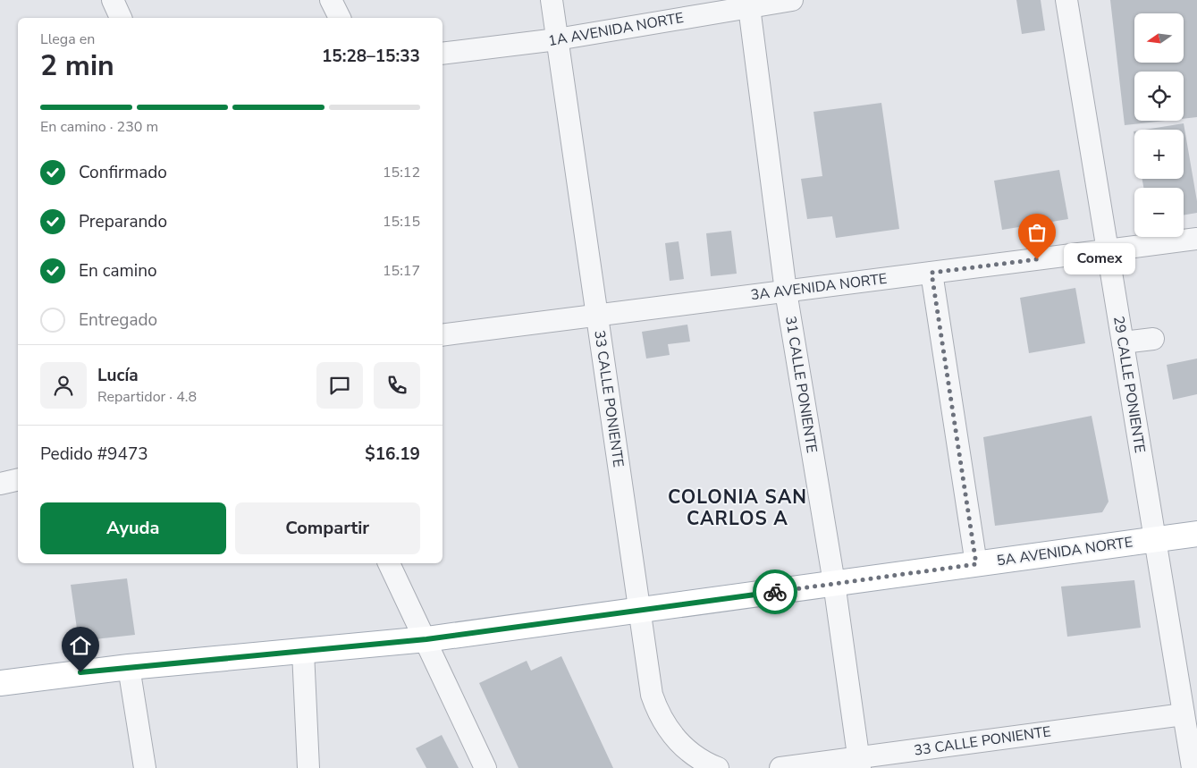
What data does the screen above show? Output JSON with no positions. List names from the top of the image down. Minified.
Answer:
{"streets":{"main road":["5A AVENIDA NORTE"],"street":["1A AVENIDA NORTE","3A AVENIDA NORTE","31 CALLE PONIENTE","29 CALLE PONIENTE","33 CALLE PONIENTE"]},"crossings":[["1A AVENIDA NORTE","31 CALLE PONIENTE"],["1A AVENIDA NORTE","33 CALLE PONIENTE"],["3A AVENIDA NORTE","31 CALLE PONIENTE"],["3A AVENIDA NORTE","29 CALLE PONIENTE"],["3A AVENIDA NORTE","33 CALLE PONIENTE"],["31 CALLE PONIENTE","33 CALLE PONIENTE"],["31 CALLE PONIENTE","5A AVENIDA NORTE"],["29 CALLE PONIENTE","33 CALLE PONIENTE"],["29 CALLE PONIENTE","5A AVENIDA NORTE"],["33 CALLE PONIENTE","5A AVENIDA NORTE"]],"districts":["COLONIA SAN CARLOS A"],"places":["Comex"],"north":"left","page":{"map_buttons":["+","−"],"heading":["2 min","Llega en","15:28–15:33"],"panel":["Lucía","Repartidor · 4.8","Pedido #9473","$16.19"],"bar":"En camino · 230 m","list":[["Confirmado","15:12"],["Preparando","15:15"],["En camino","15:17"],"Entregado"],"bubble":"Comex","buttons":["Ayuda","Compartir"]}}
